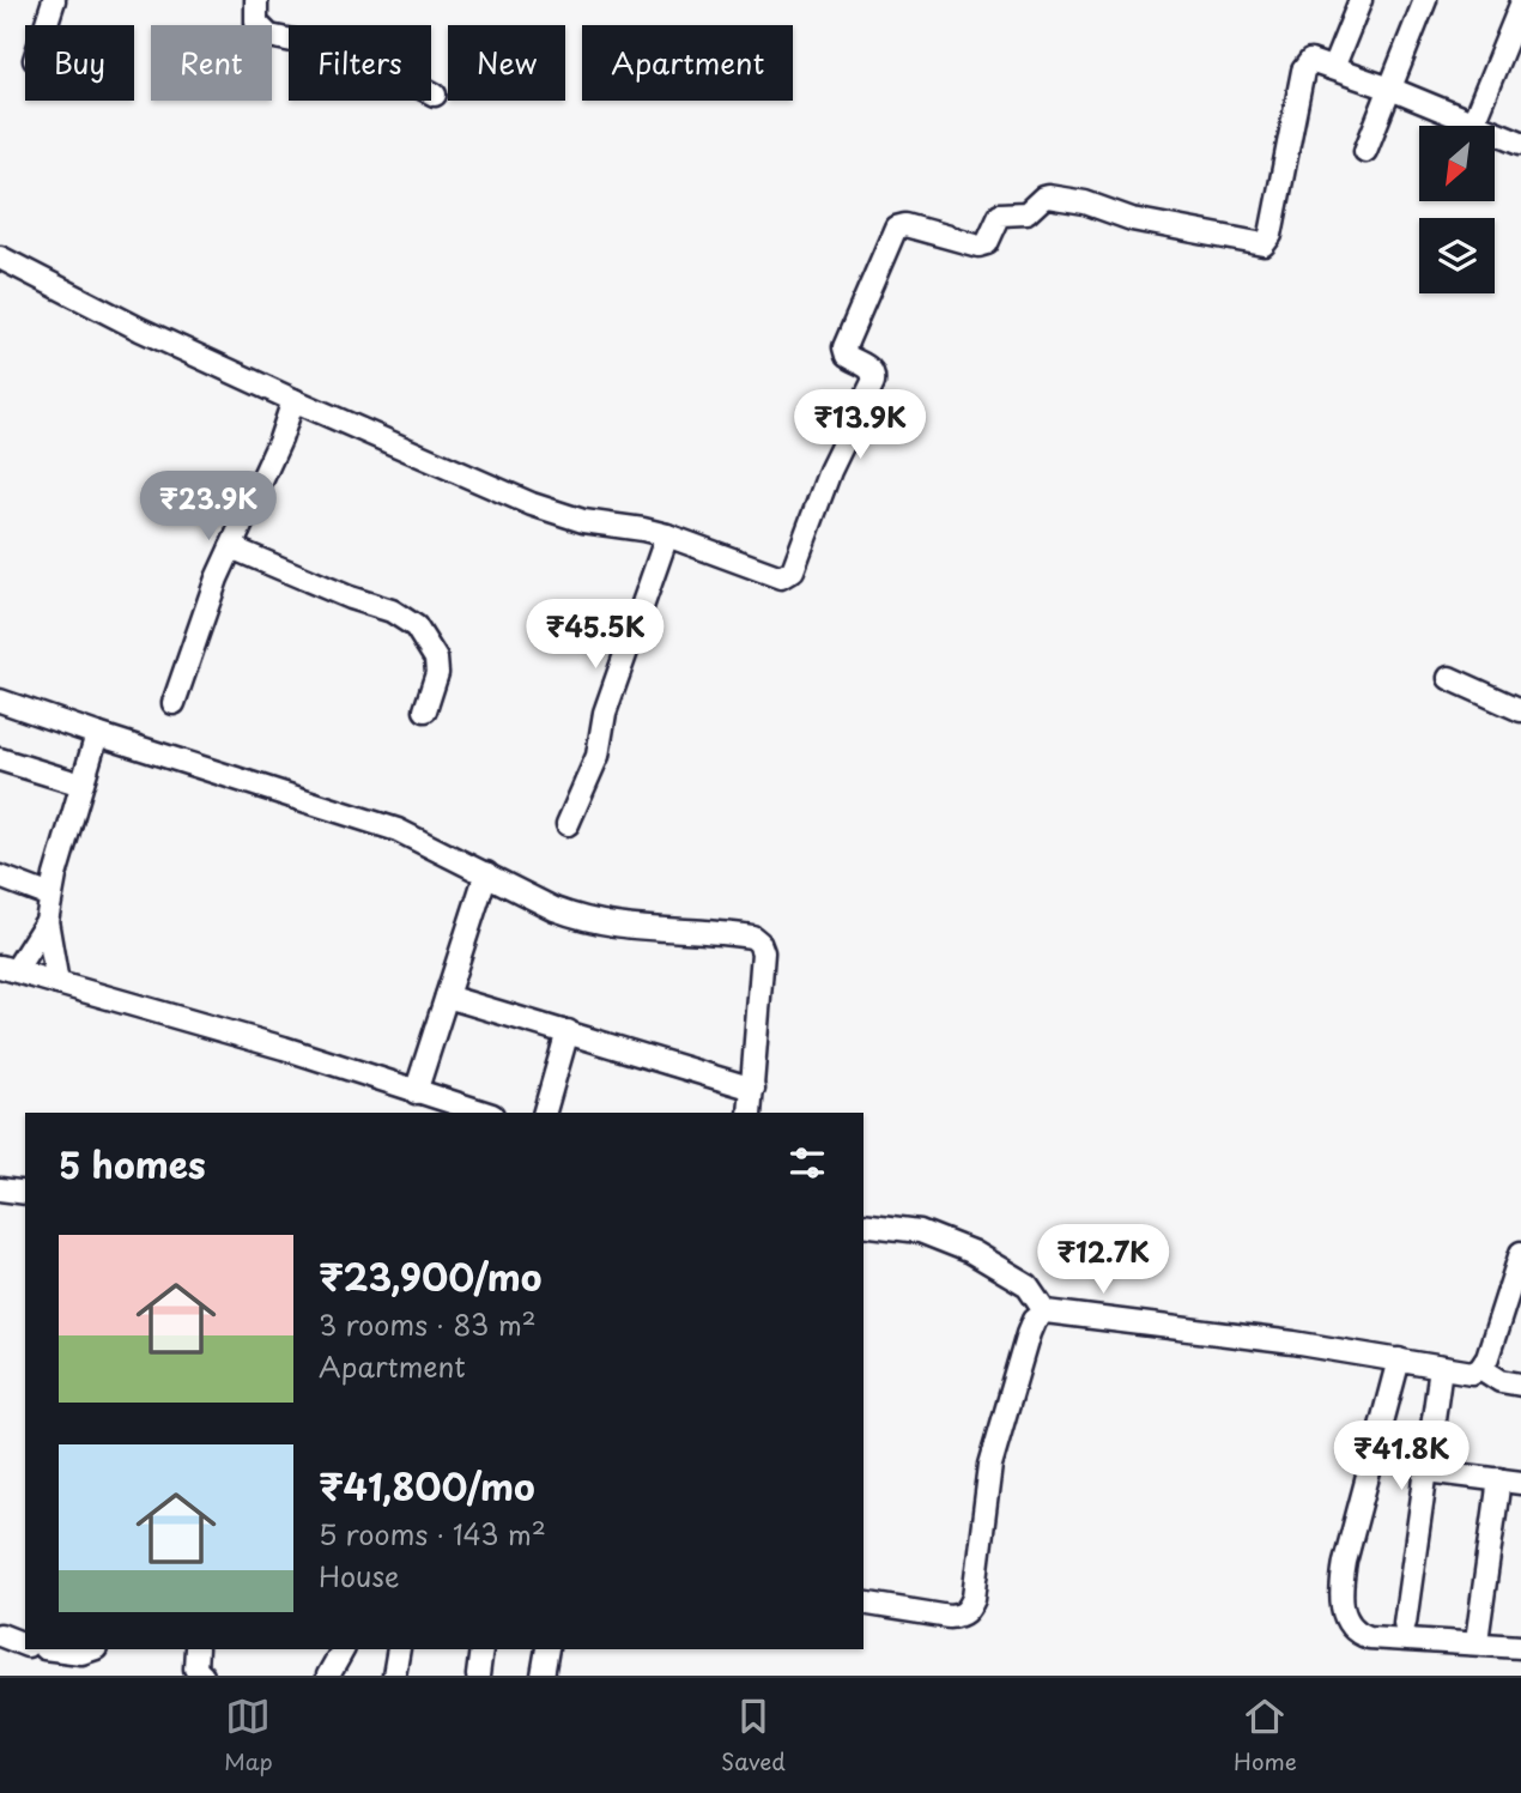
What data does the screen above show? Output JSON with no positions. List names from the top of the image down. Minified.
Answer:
{"north":"bottom left","page":{"chip":["Buy","Rent","Filters","New","Apartment"],"price":["₹13.9K","₹23.9K","₹45.5K","₹12.7K","₹41.8K"],"heading":"5 homes","list":[{"name":"₹23,900/mo","note":"3 rooms · 83 m² · Apartment"},{"name":"₹41,800/mo","note":"5 rooms · 143 m² · House"}],"tabs":["Map","Saved","Home"]}}
